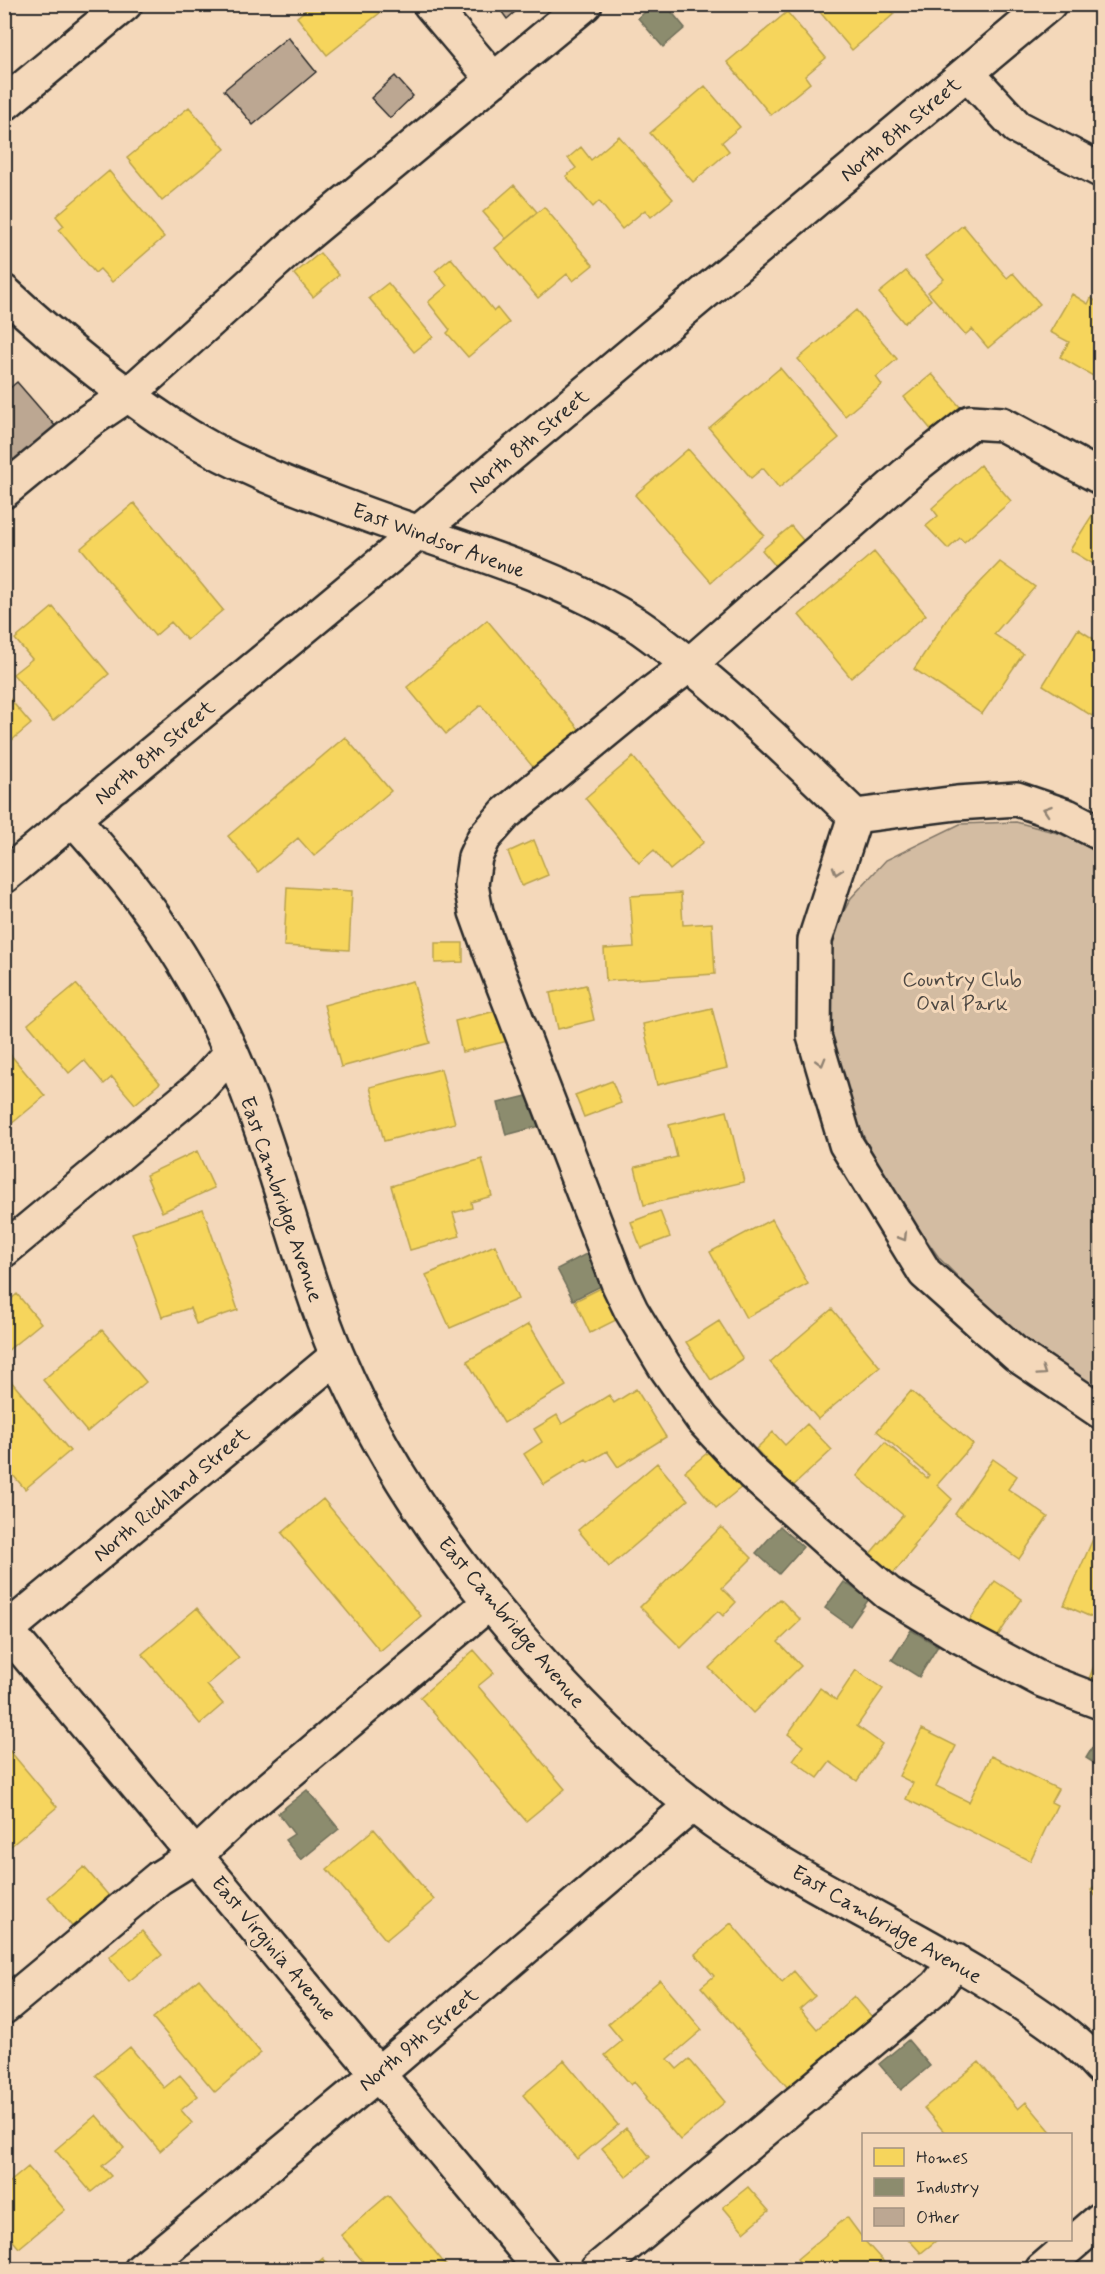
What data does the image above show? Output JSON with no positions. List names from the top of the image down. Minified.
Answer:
{"streets":{"street":["North 8th Street","East Windsor Avenue","East Cambridge Avenue","North Richland Street","East Virginia Avenue","North 9th Street"]},"crossings":[["North 8th Street","East Windsor Avenue"],["North 8th Street","East Cambridge Avenue"],["East Cambridge Avenue","North Richland Street"],["East Cambridge Avenue","North 9th Street"],["North Richland Street","East Virginia Avenue"],["East Virginia Avenue","North 9th Street"]],"parks":["Country Club Oval Park"],"legend":["Homes","Industry","Other"]}
